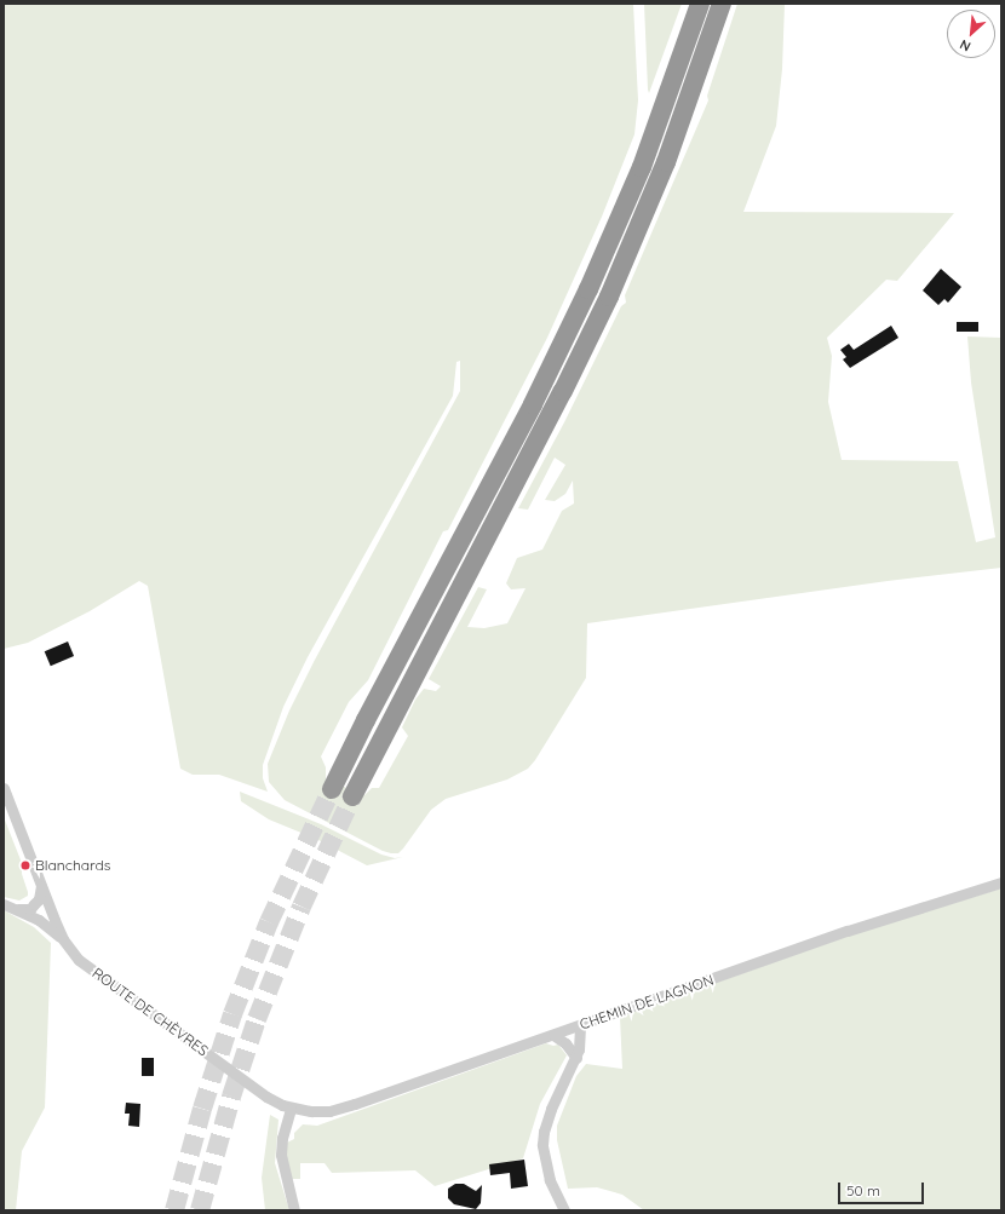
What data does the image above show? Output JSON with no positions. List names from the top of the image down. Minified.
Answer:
{"streets":{"street":["CHEMIN DE LAGNON","ROUTE DE CHÈVRES"]},"crossings":[["CHEMIN DE LAGNON","ROUTE DE CHÈVRES"]],"places":["Blanchards"],"scale_bar":"50 m","north":"bottom left"}
